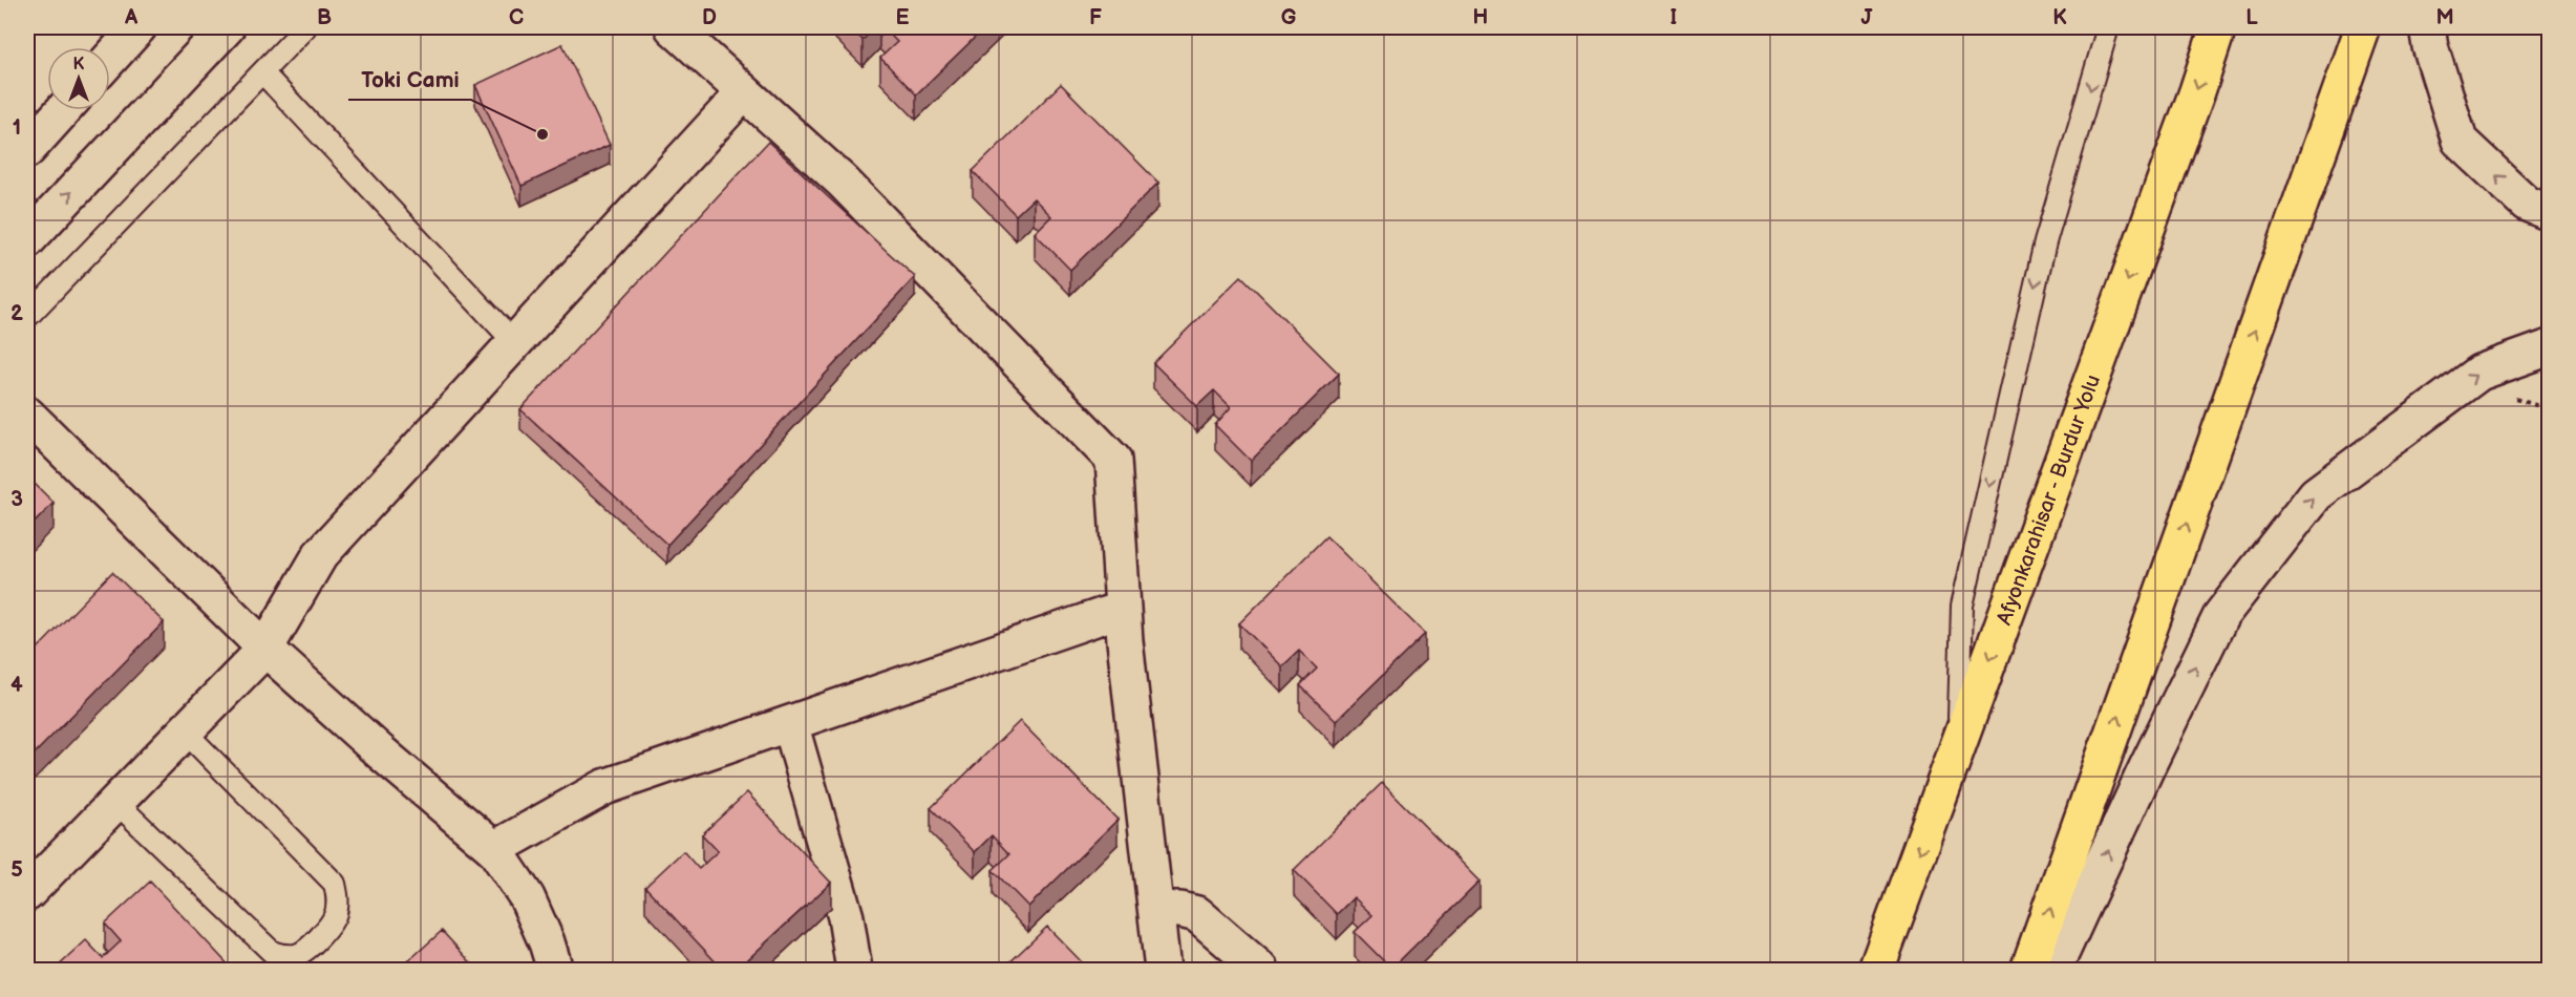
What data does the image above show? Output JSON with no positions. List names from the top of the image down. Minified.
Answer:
{"streets":{"highway":["Afyonkarahisar - Burdur Yolu"]},"places":["Toki Cami"],"north":"top","grid":{"columns":["A","B","C","D","E","F","G","H","I","J","K","L","M"],"rows":["1","2","3","4","5"]}}
